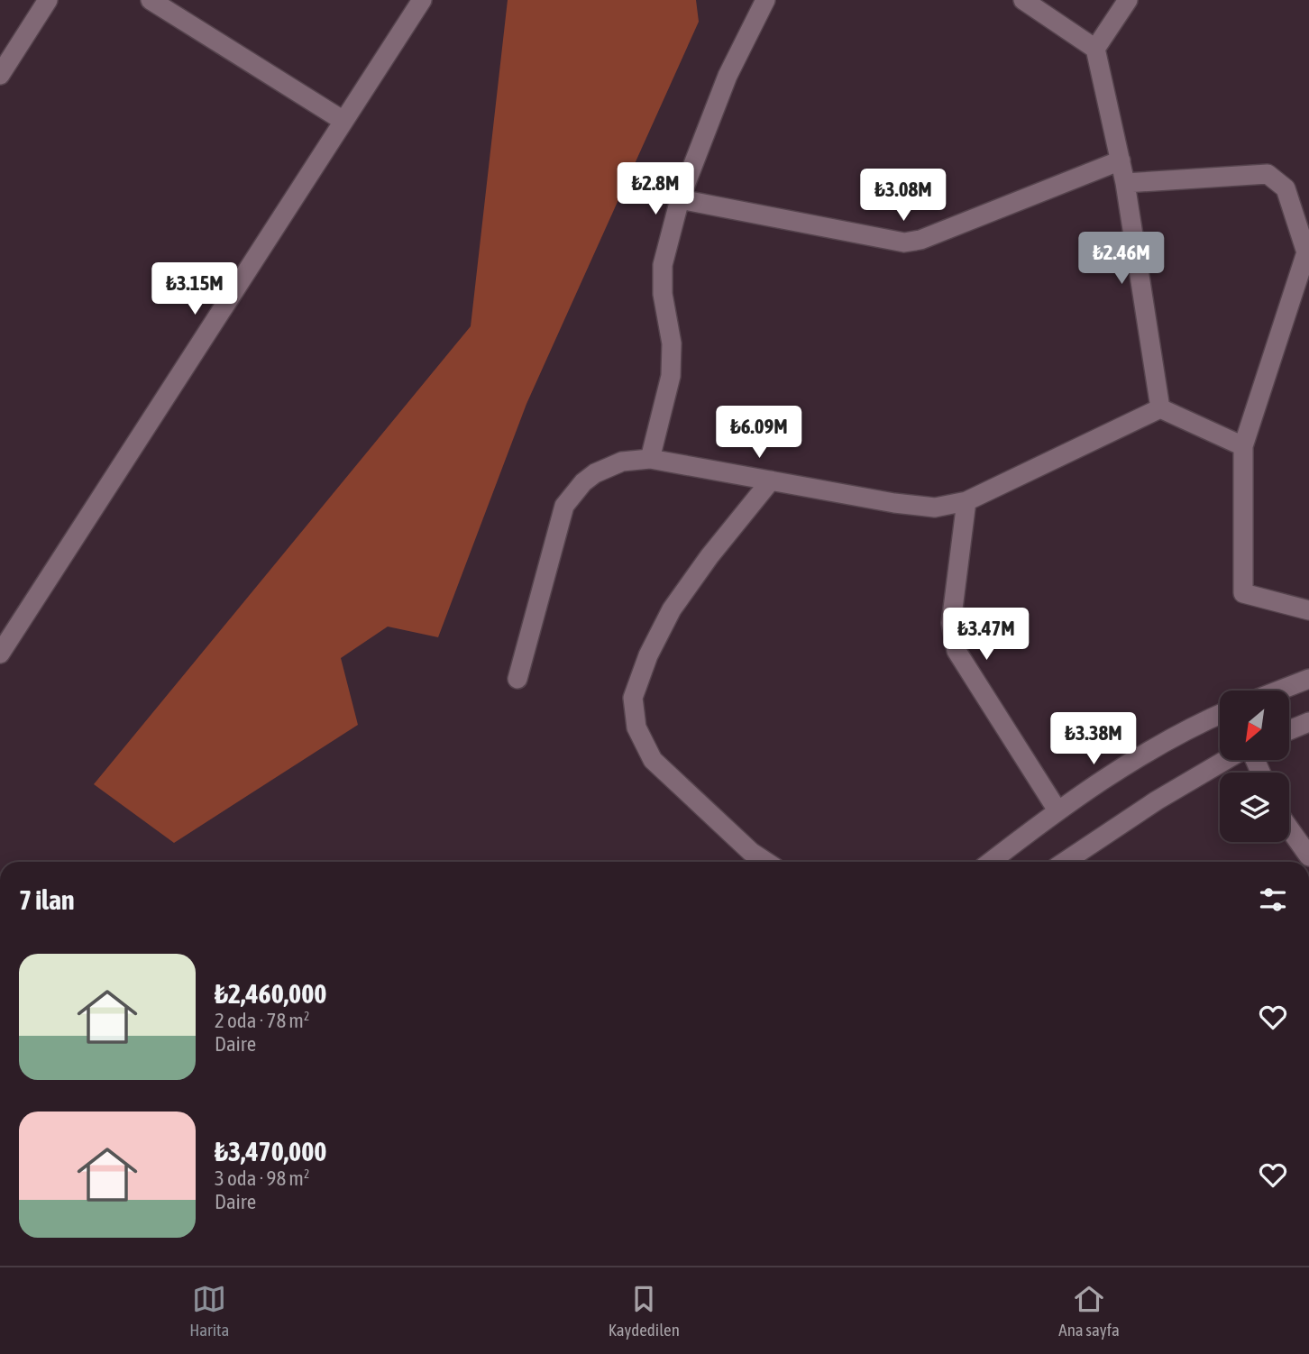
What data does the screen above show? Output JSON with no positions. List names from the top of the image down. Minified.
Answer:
{"north":"bottom left","page":{"price":["₺2.8M","₺3.08M","₺2.46M","₺3.15M","₺6.09M","₺3.47M","₺3.38M"],"heading":"7 ilan","list":[{"name":"₺2,460,000","note":"2 oda · 78 m² · Daire"},{"name":"₺3,470,000","note":"3 oda · 98 m² · Daire"}],"tabs":["Harita","Kaydedilen","Ana sayfa"]}}
